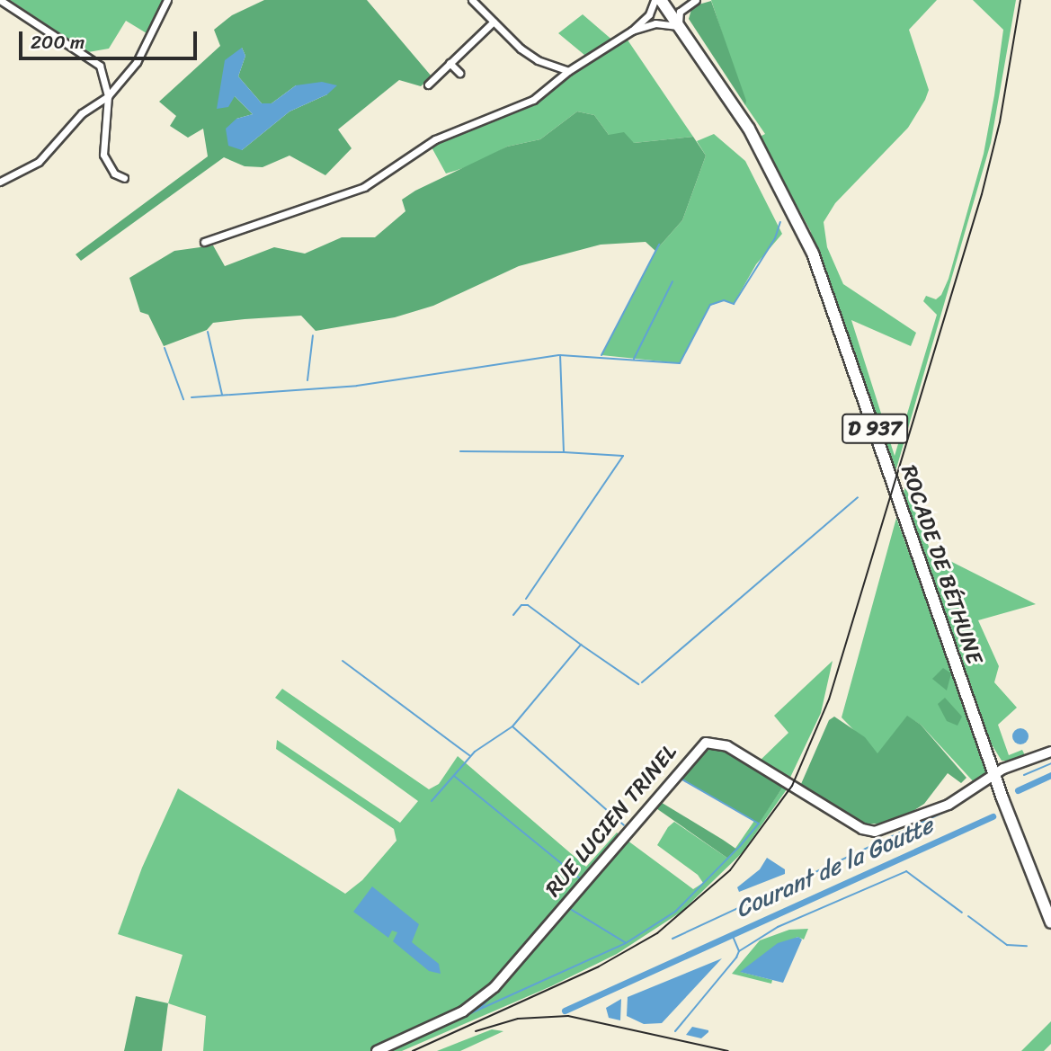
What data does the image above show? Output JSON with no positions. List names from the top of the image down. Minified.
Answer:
{"streets":{"main road":["D 937","ROCADE DE BÉTHUNE"],"street":["RUE LUCIEN TRINEL"]},"crossings":[["ROCADE DE BÉTHUNE","RUE LUCIEN TRINEL"]],"water":["Courant de la Goutte"],"scale_bar":"200 m"}
